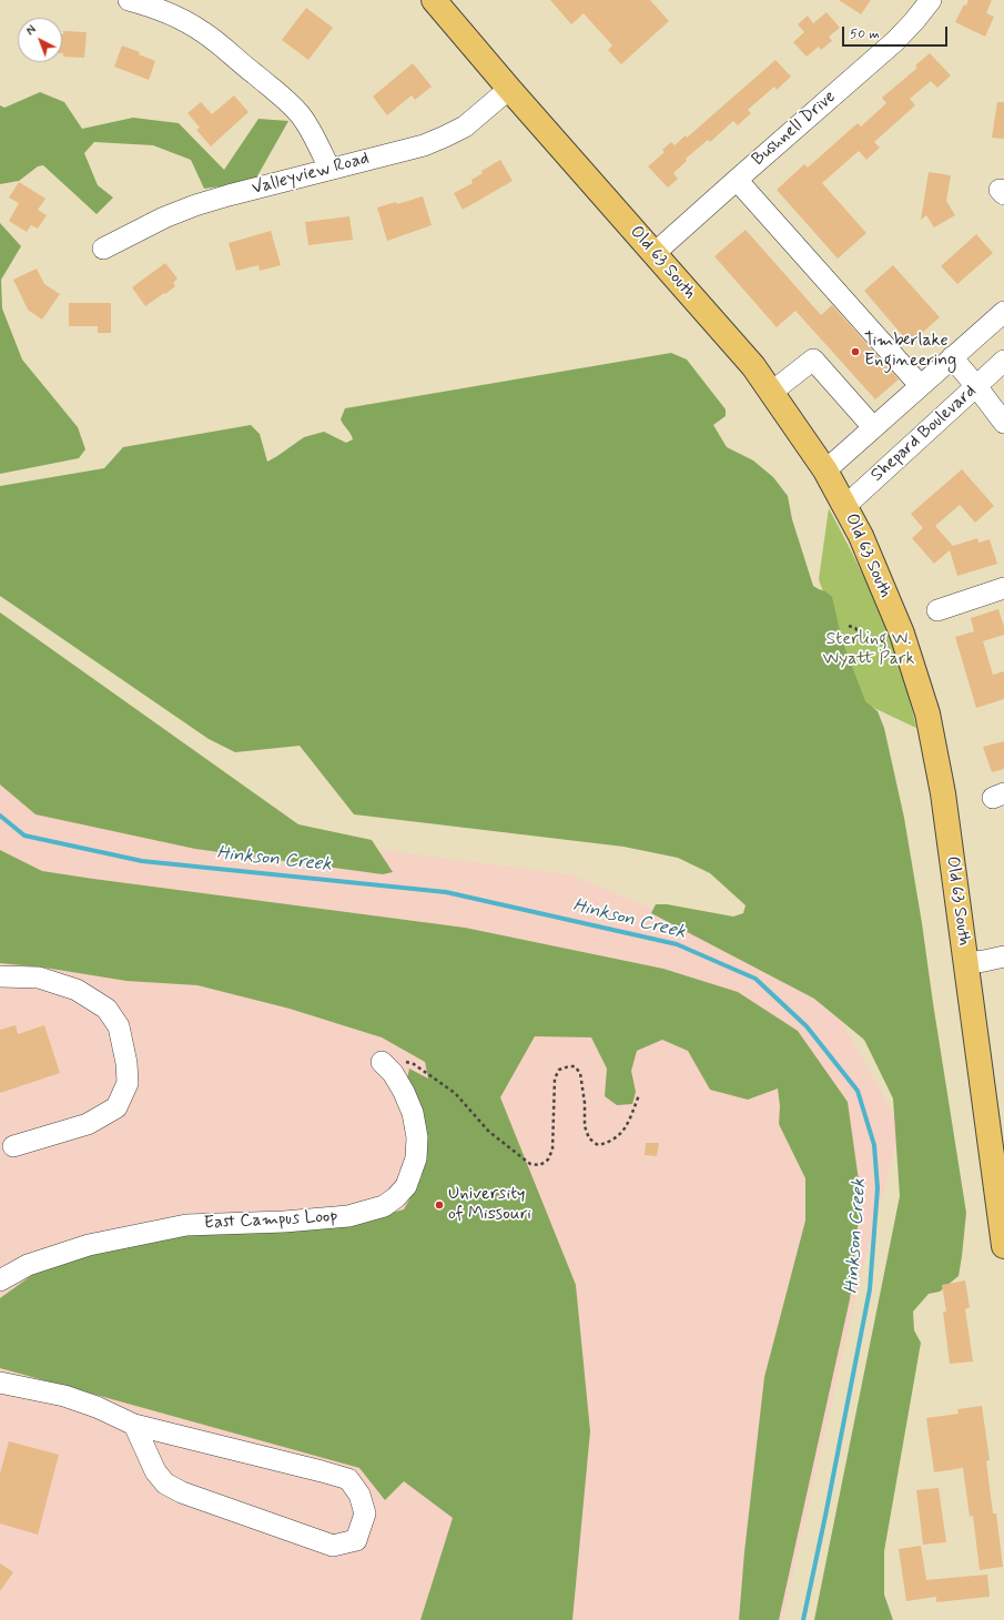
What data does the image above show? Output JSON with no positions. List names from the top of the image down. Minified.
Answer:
{"streets":{"main road":["Old 63 South"],"street":["Bushnell Drive","Valleyview Road","Shepard Boulevard","East Campus Loop"]},"crossings":[["Bushnell Drive","Old 63 South"],["Valleyview Road","Old 63 South"],["Old 63 South","Shepard Boulevard"]],"water":["Hinkson Creek"],"parks":["Sterling W. Wyatt Park"],"places":["Timberlake Engineering","University of Missouri"],"scale_bar":"50 m","north":"top left"}
